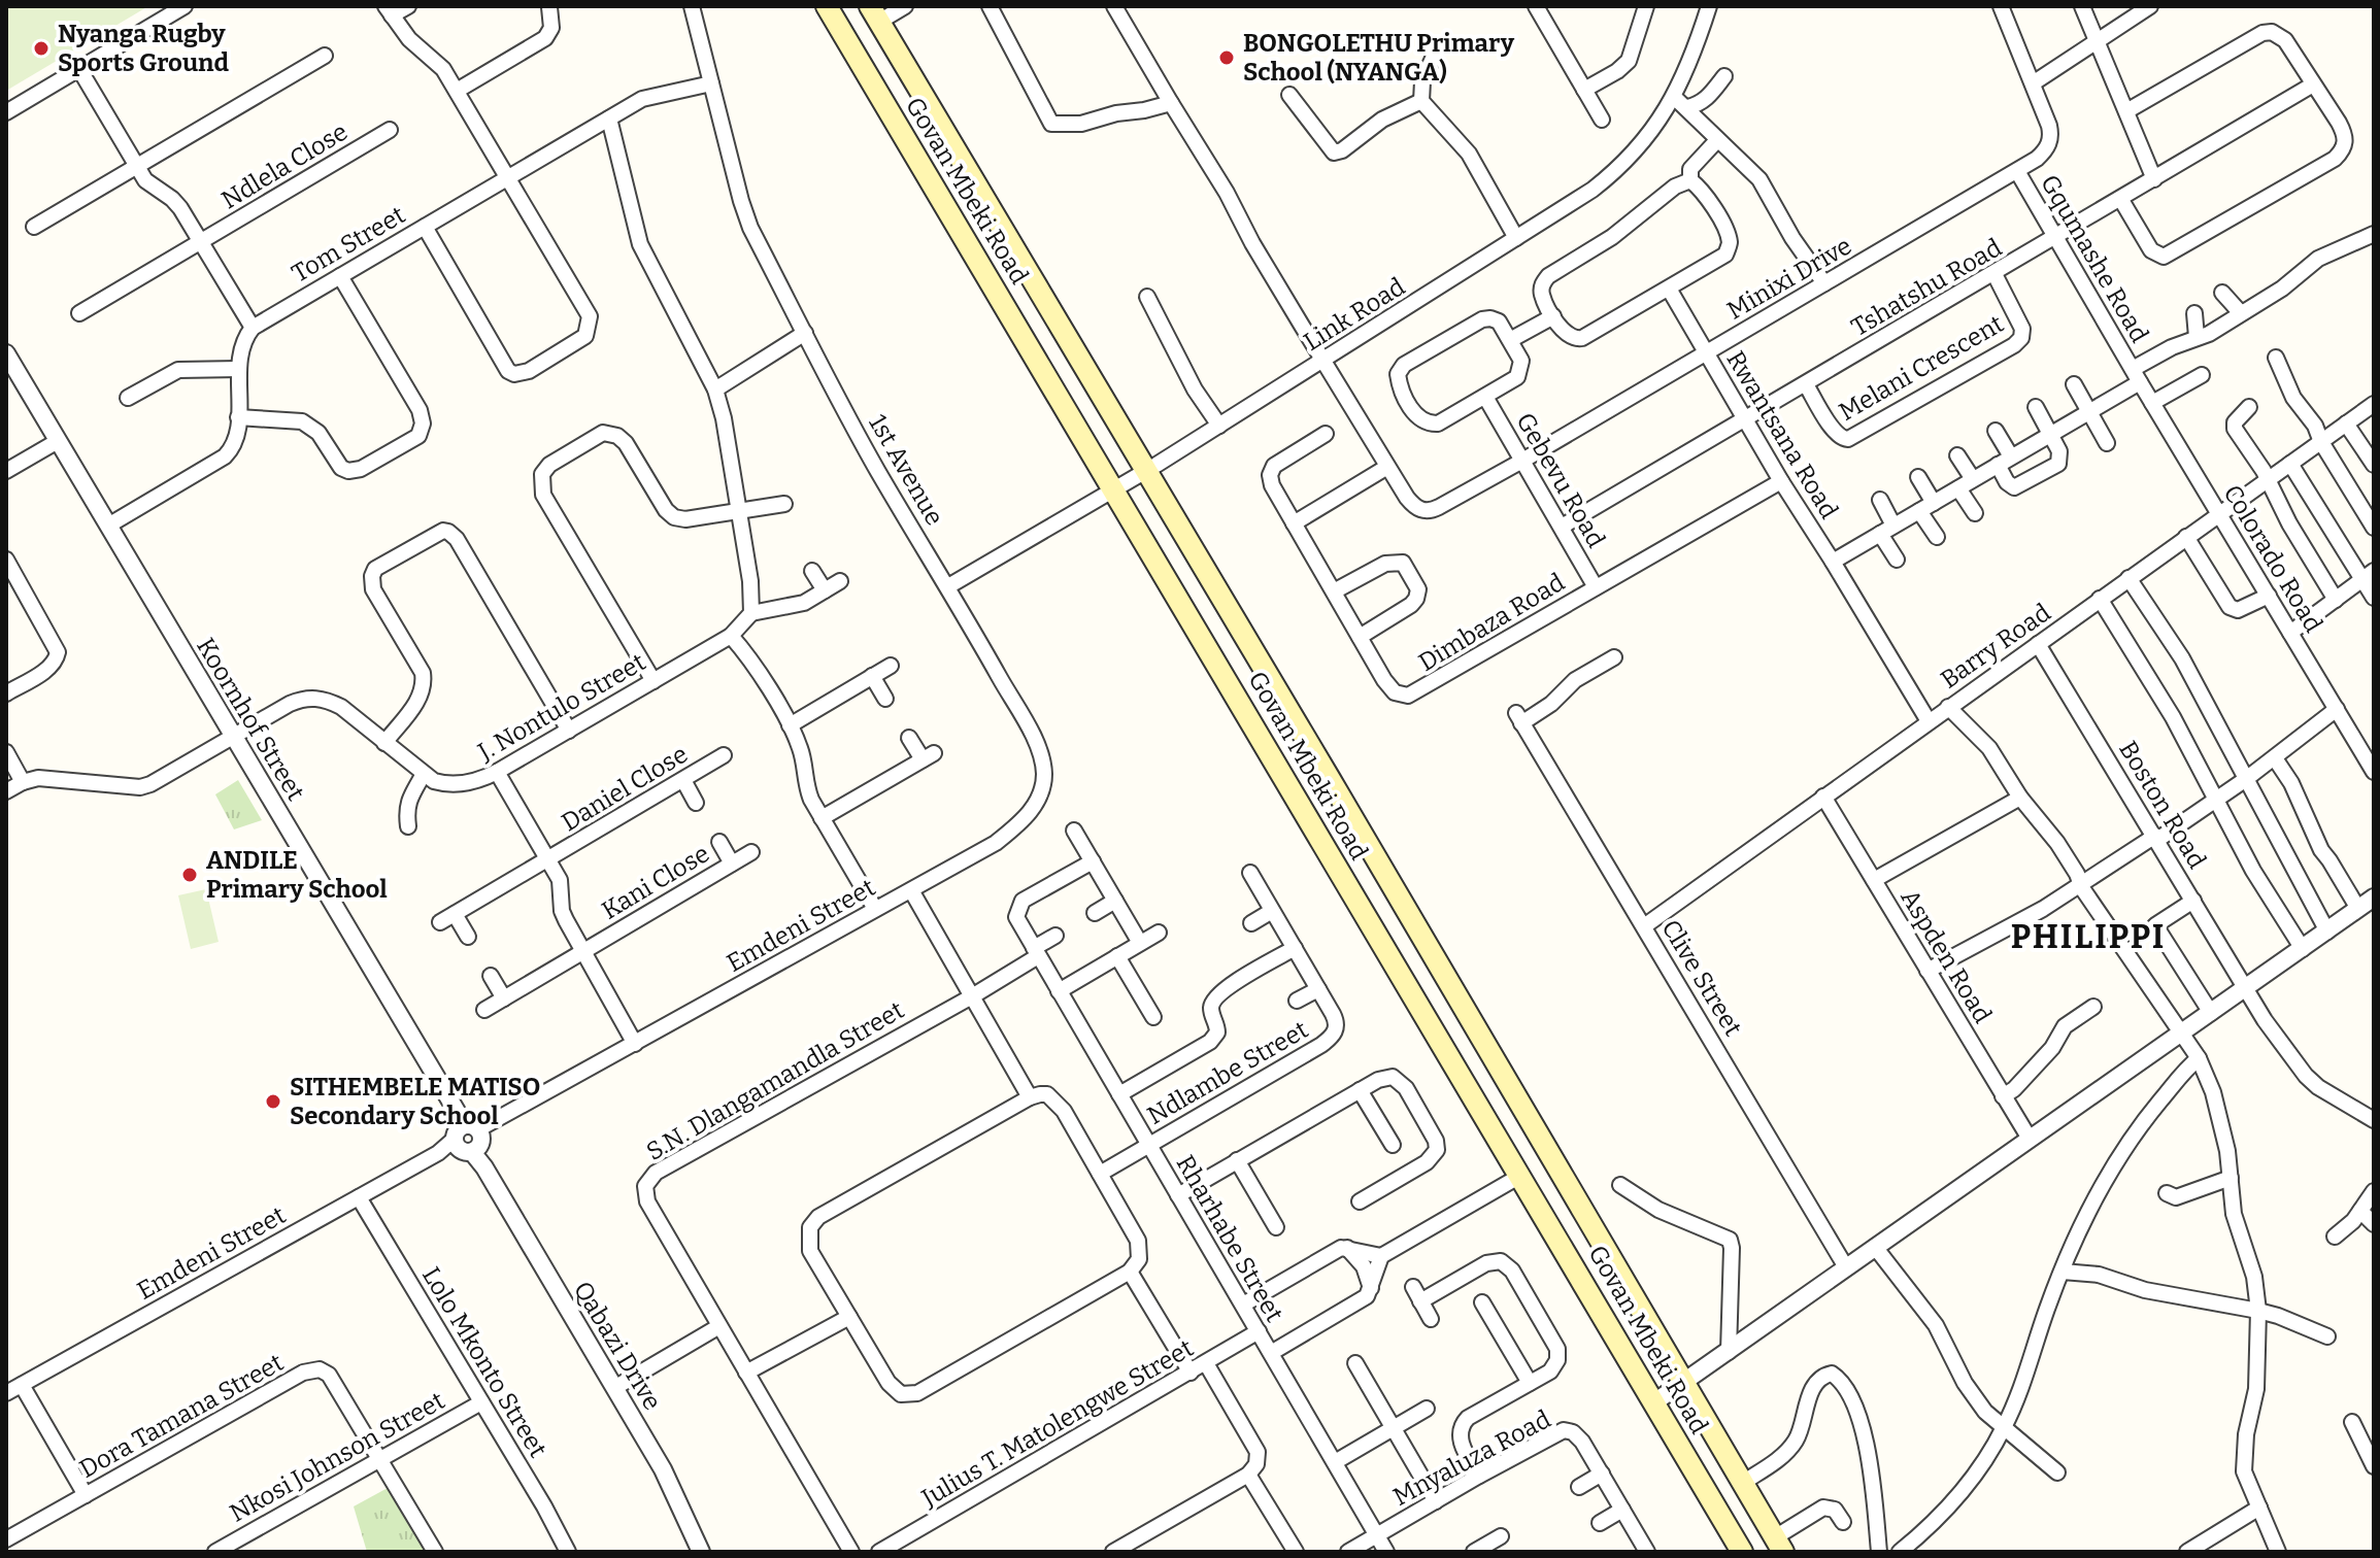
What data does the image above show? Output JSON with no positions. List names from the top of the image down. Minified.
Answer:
{"streets":{"main road":["Govan Mbeki Road"],"street":["Ndlela Close","Tom Street","Gqumashe Road","Minixi Drive","Tshatshu Road","Link Road","Melani Crescent","Rwantsana Road","1st Avenue","Gebevu Road","Colorado Road","Dimbaza Road","Barry Road","J. Nontulo Street","Koornhof Street","Daniel Close","Boston Road","Kani Close","Emdeni Street","Aspden Road","Clive Street","Ndlambe Street","S.N. Dlangamandla Street","Rharhabe Street","Qabazi Drive","Lolo Mkonto Street","Dora Tamana Street","Julius T. Matolengwe Street","Nkosi Johnson Street","Mnyaluza Road"]},"crossings":[["Govan Mbeki Road","Link Road"],["Tom Street","1st Avenue"],["Gqumashe Road","Minixi Drive"],["Gqumashe Road","Tshatshu Road"],["Gqumashe Road","Colorado Road"],["Minixi Drive","Rwantsana Road"],["Minixi Drive","Gebevu Road"],["Tshatshu Road","Melani Crescent"],["Tshatshu Road","Rwantsana Road"],["Tshatshu Road","Gebevu Road"],["Link Road","1st Avenue"],["Rwantsana Road","Dimbaza Road"],["Rwantsana Road","Barry Road"],["1st Avenue","Emdeni Street"],["Gebevu Road","Dimbaza Road"],["Colorado Road","Barry Road"],["Barry Road","Boston Road"],["Barry Road","Aspden Road"],["Barry Road","Clive Street"],["J. Nontulo Street","Koornhof Street"],["Koornhof Street","Emdeni Street"],["Koornhof Street","Qabazi Drive"],["Emdeni Street","Qabazi Drive"],["Emdeni Street","Lolo Mkonto Street"],["Ndlambe Street","Rharhabe Street"],["S.N. Dlangamandla Street","Rharhabe Street"],["Rharhabe Street","Julius T. Matolengwe Street"],["Rharhabe Street","Mnyaluza Road"],["Lolo Mkonto Street","Nkosi Johnson Street"],["Dora Tamana Street","Nkosi Johnson Street"]],"districts":["PHILIPPI"],"places":["Nyanga Rugby Sports Ground","BONGOLETHU Primary School (NYANGA)","ANDILE Primary School","SITHEMBELE MATISO Secondary School"]}
